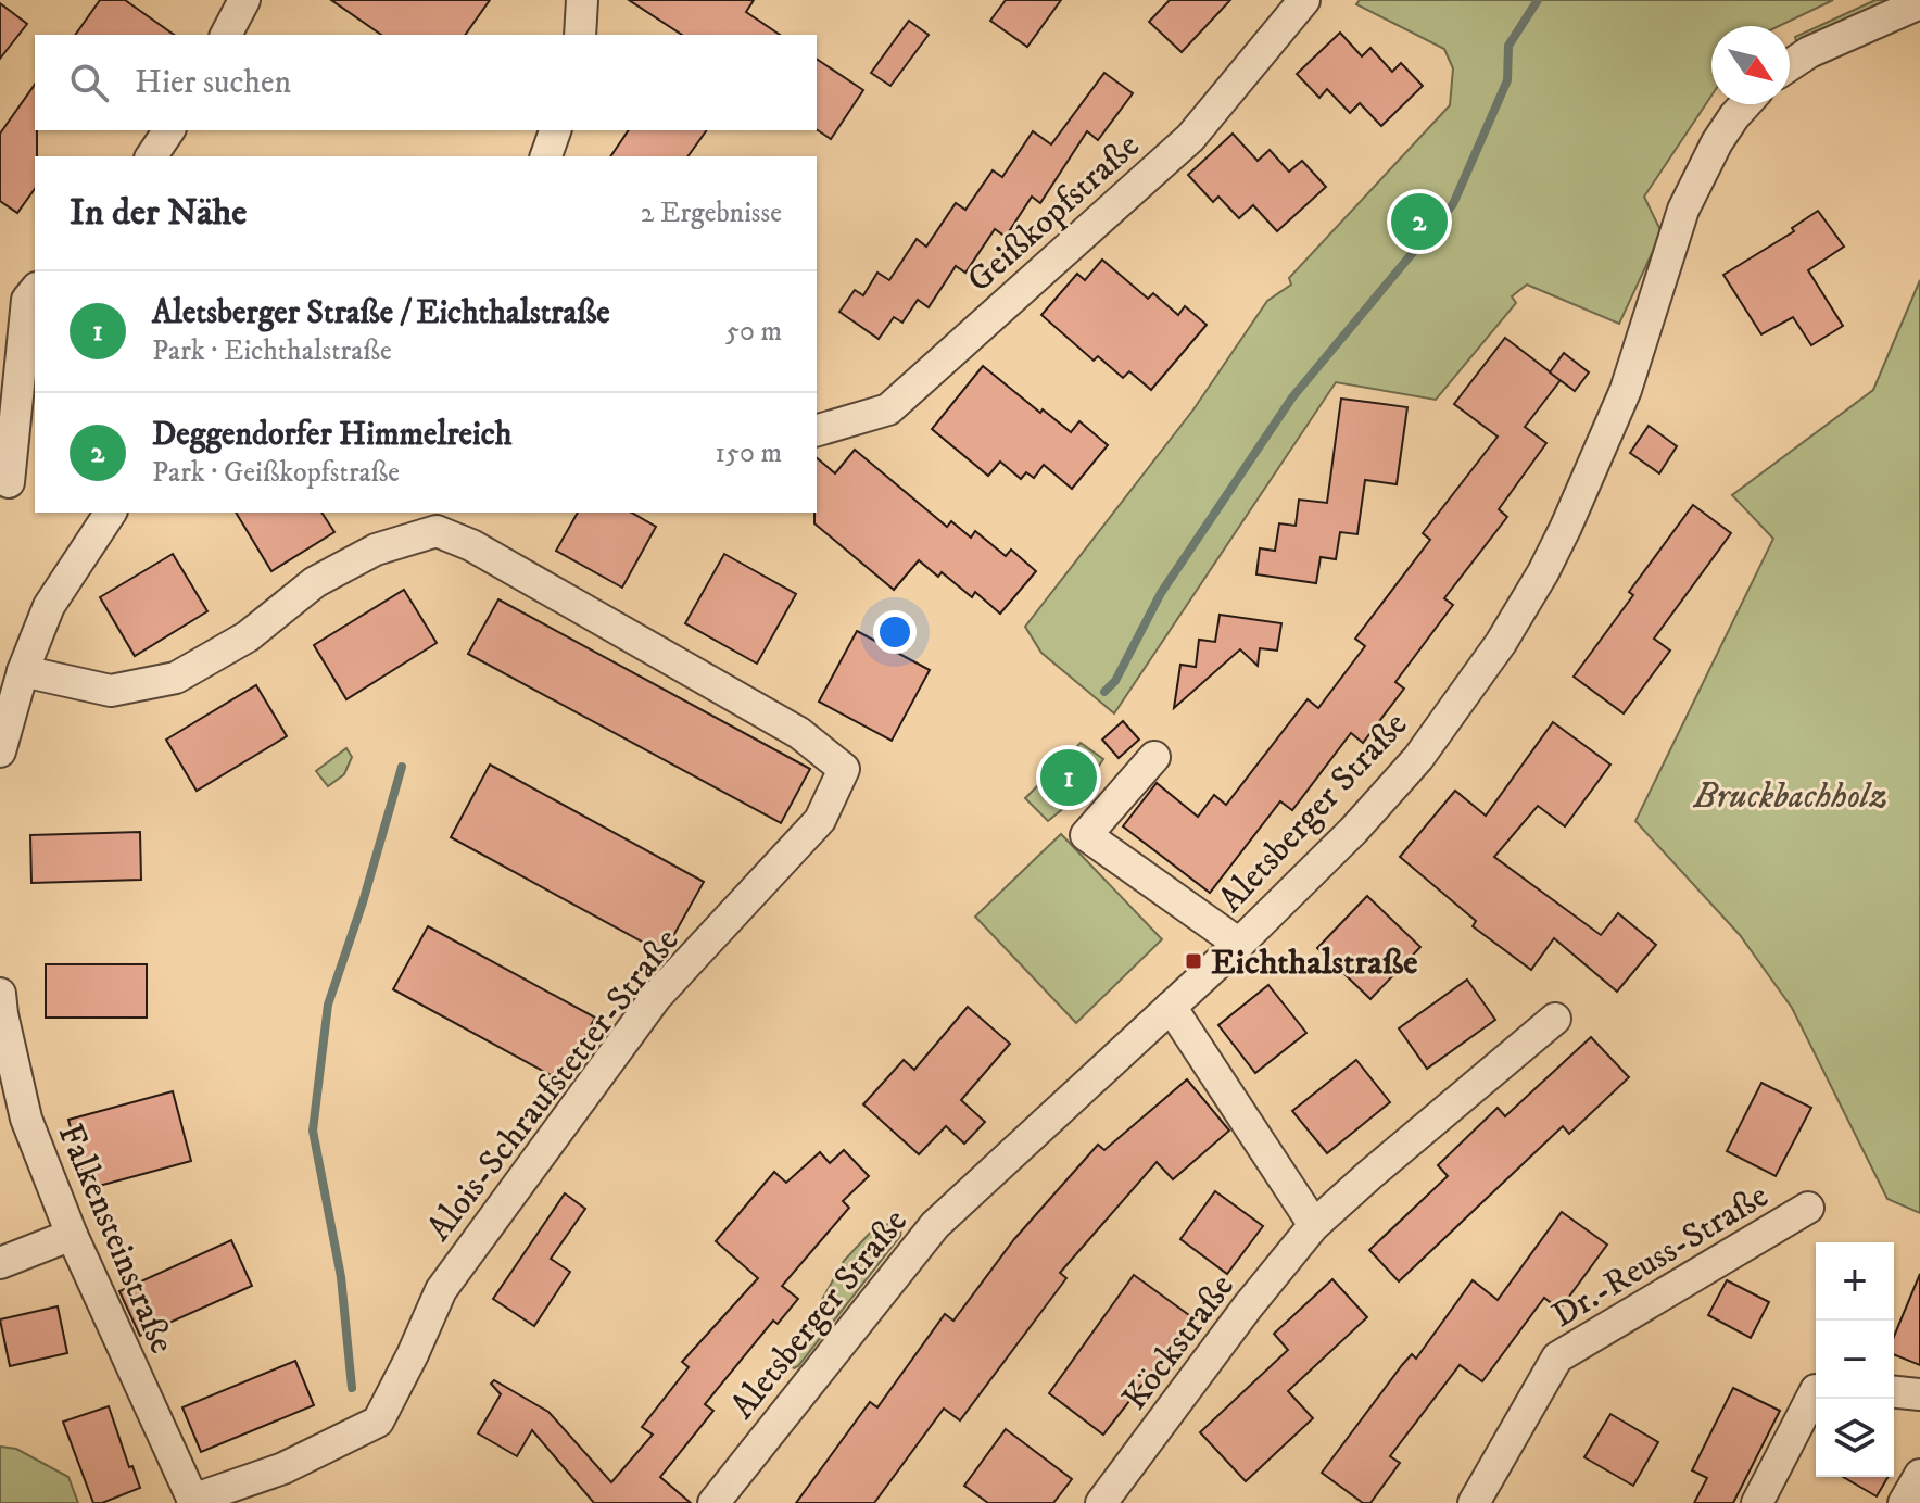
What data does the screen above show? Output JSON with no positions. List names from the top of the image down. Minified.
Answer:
{"streets":{"street":["Geißkopfstraße","Aletsberger Straße","Alois-Schraufstetter-Straße","Falkensteinstraße","Dr.-Reuss-Straße","Köckstraße"]},"crossings":[["Alois-Schraufstetter-Straße","Falkensteinstraße"]],"parks":["Bruckbachholz"],"places":{"transit":["Eichthalstraße"]},"north":"bottom right","page":{"search":"Hier suchen","heading":["In der Nähe","2 Ergebnisse"],"pins":["2","1"],"list":[{"mark":"1","name":"Aletsberger Straße / Eichthalstraße","note":"Park · Eichthalstraße","value":"50 m"},{"mark":"2","name":"Deggendorfer Himmelreich","note":"Park · Geißkopfstraße","value":"150 m"}],"map_buttons":["+","−"]}}
